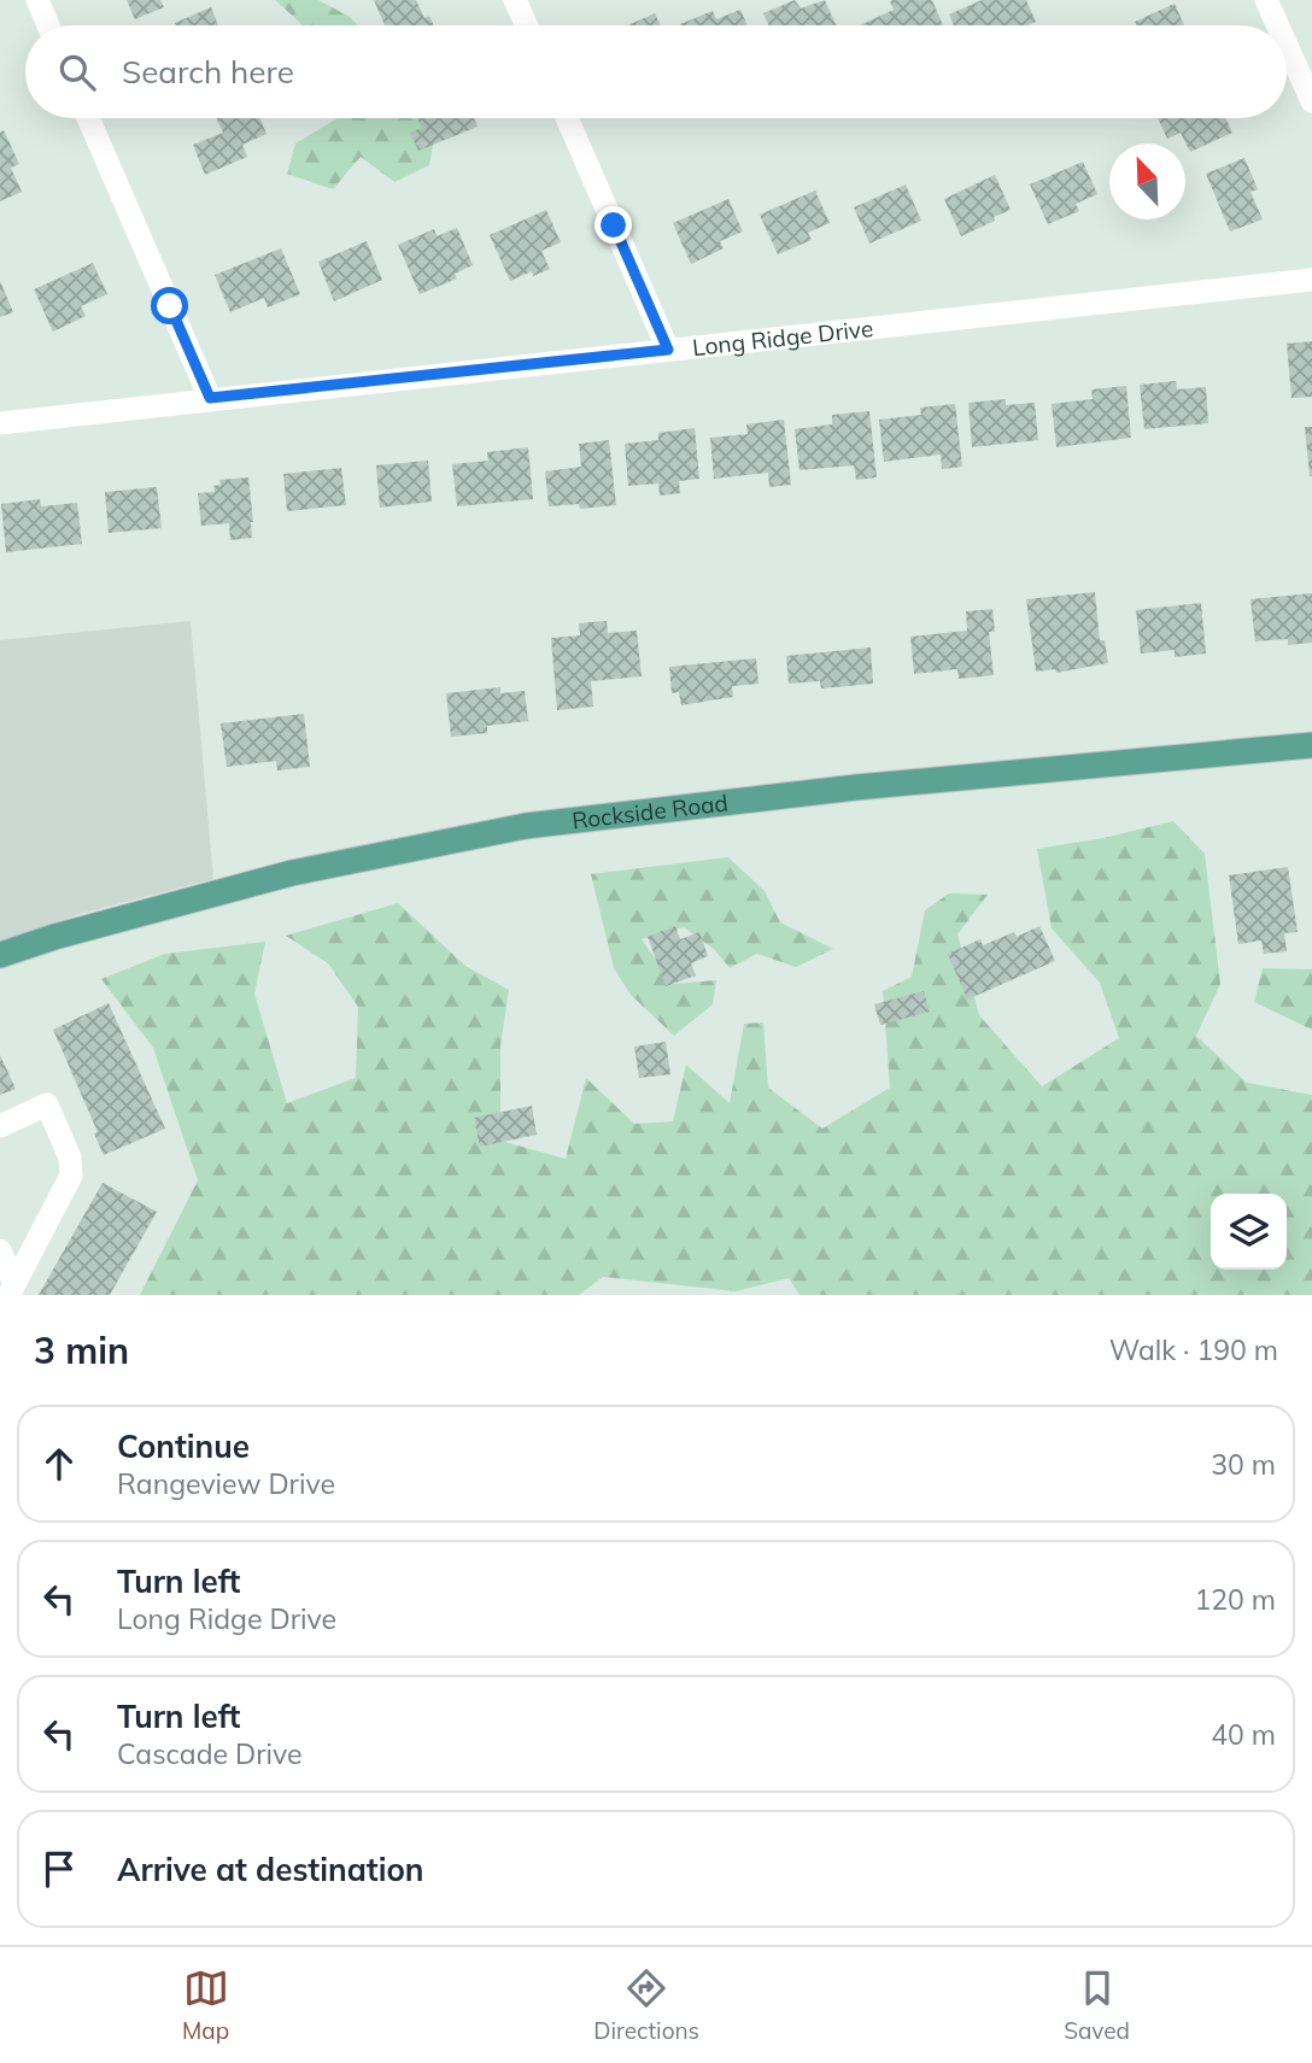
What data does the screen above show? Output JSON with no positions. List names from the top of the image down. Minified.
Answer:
{"streets":{"main road":["Rockside Road"],"street":["Long Ridge Drive"]},"north":"top left","page":{"search":"Search here","heading":["3 min","Walk · 190 m"],"list":[["Continue","Rangeview Drive","30 m"],["Turn left","Long Ridge Drive","120 m"],["Turn left","Cascade Drive","40 m"],"Arrive at destination"],"nav":["Map","Directions","Saved"]}}
